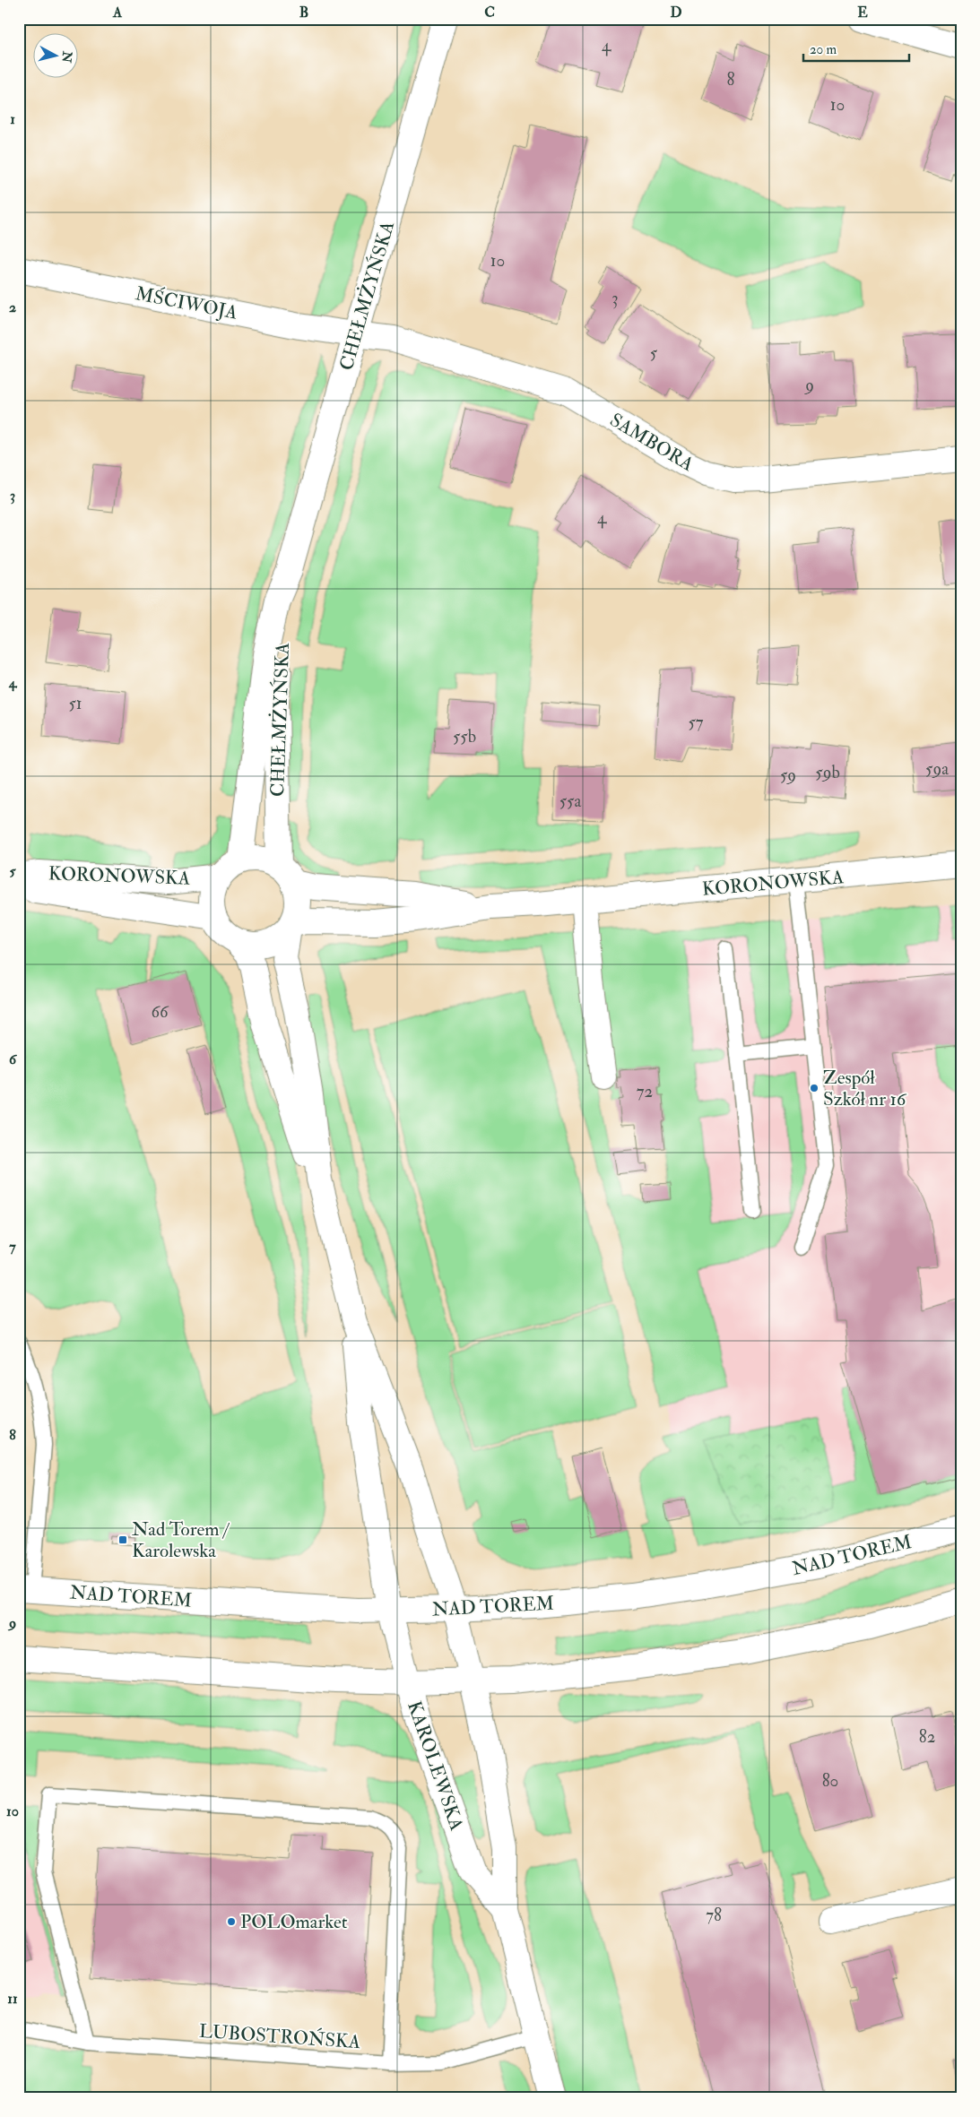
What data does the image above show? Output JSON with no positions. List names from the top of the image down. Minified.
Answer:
{"streets":{"street":["CHEŁMŻYŃSKA","MŚCIWOJA","SAMBORA","KORONOWSKA","NAD TOREM","KAROLEWSKA"],"lane":["LUBOSTROŃSKA"]},"crossings":[["CHEŁMŻYŃSKA","MŚCIWOJA"],["CHEŁMŻYŃSKA","SAMBORA"],["CHEŁMŻYŃSKA","KORONOWSKA"],["MŚCIWOJA","SAMBORA"],["NAD TOREM","KAROLEWSKA"],["KAROLEWSKA","LUBOSTROŃSKA"]],"places":{"other":["Zespół Szkół nr 16","POLOmarket"],"transit":["Nad Torem / Karolewska"]},"house_numbers":["4","8","10","10","3","5","9","4","51","57","55b","59a","59b","59","55a","66","72","82","80","78"],"scale_bar":"20 m","north":"right","grid":{"columns":["A","B","C","D","E"],"rows":["1","2","3","4","5","6","7","8","9","10","11"]}}
